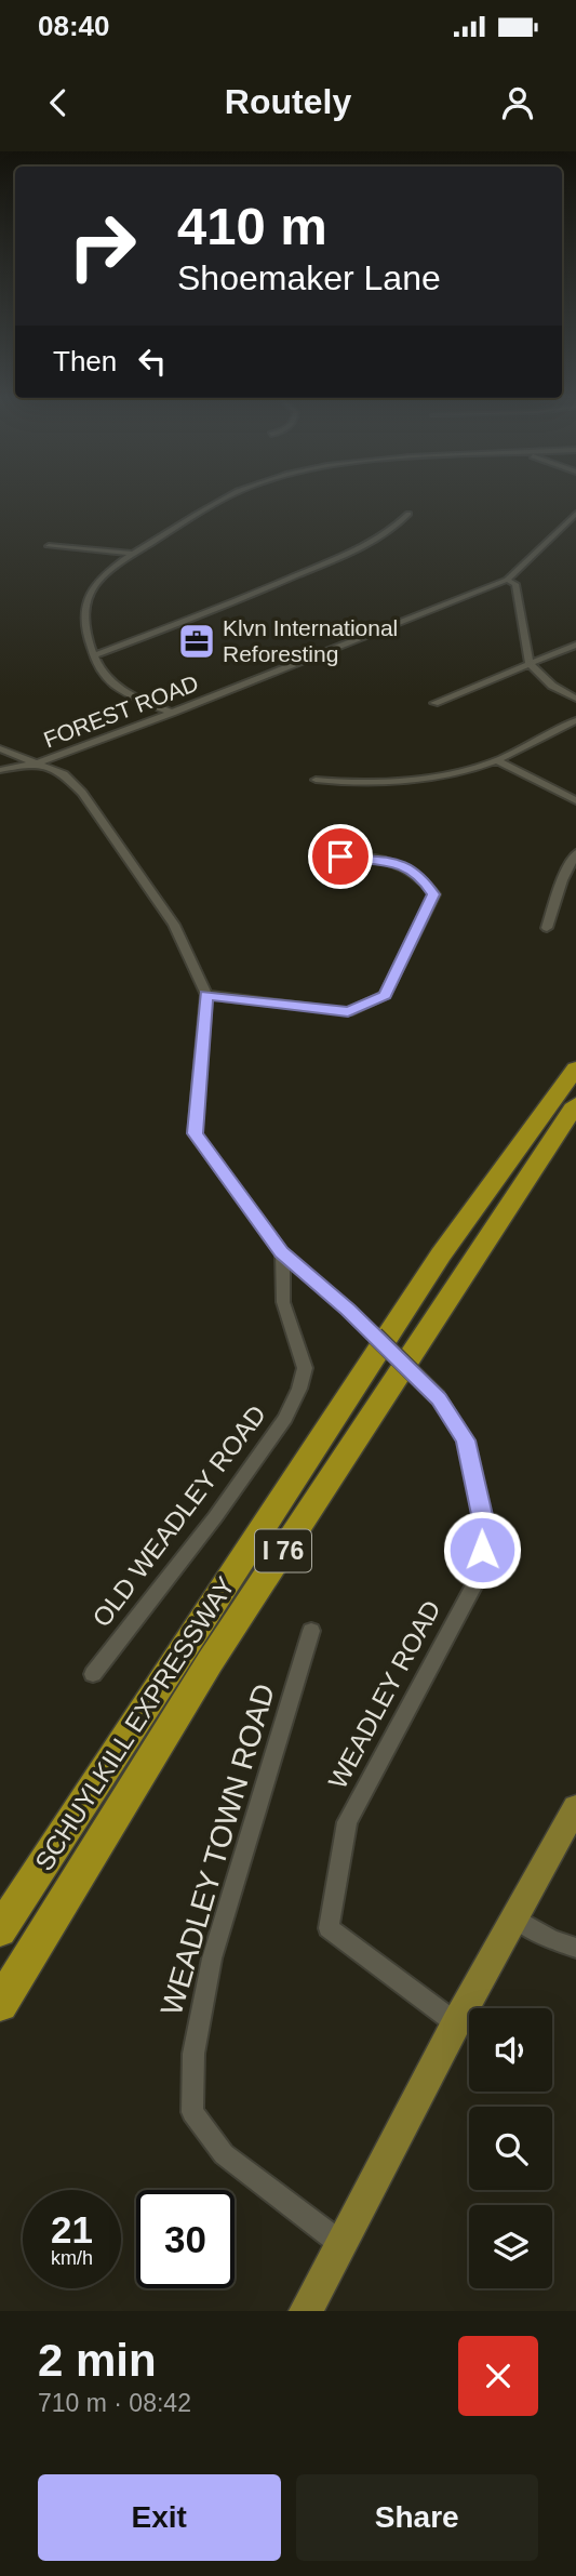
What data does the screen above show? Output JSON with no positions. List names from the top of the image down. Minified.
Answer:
{"streets":{"highway":["I 76","SCHUYLKILL EXPRESSWAY"],"street":["FOREST ROAD","OLD WEADLEY ROAD","WEADLEY ROAD","WEADLEY TOWN ROAD"]},"crossings":[["FOREST ROAD","WEADLEY ROAD"],["OLD WEADLEY ROAD","WEADLEY ROAD"]],"places":{"office":["Klvn International Reforesting"]},"page":{"status":"08:40","header":"Routely","turn":["410 m","Shoemaker Lane"],"then":"Then","speed":"21 km/h","limit":"30","heading":["2 min","710 m · 08:42"],"buttons":["Exit","Share"]}}
